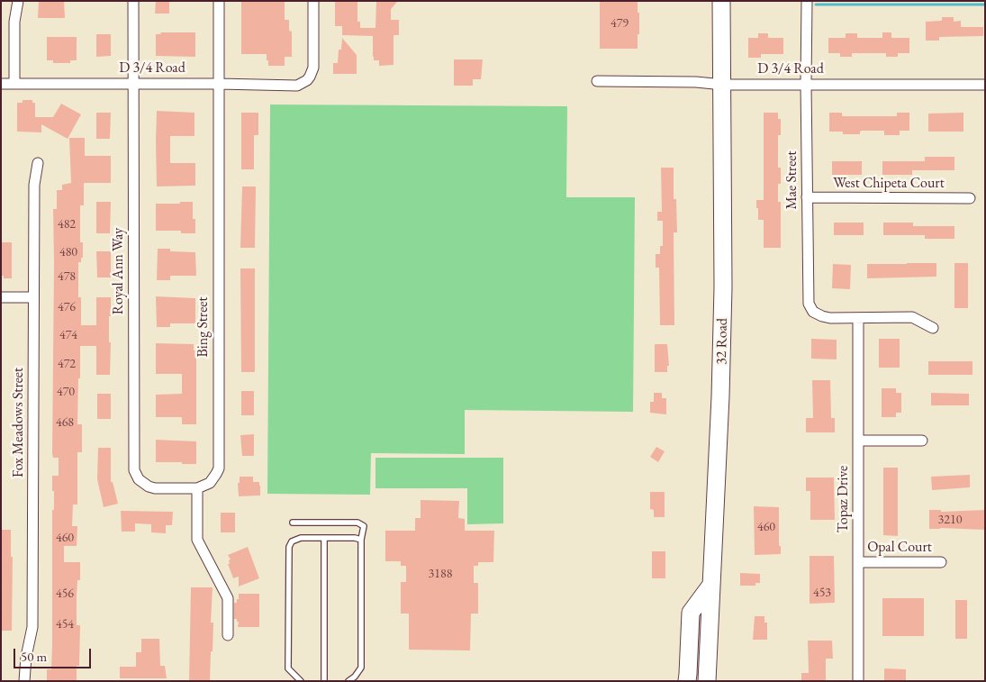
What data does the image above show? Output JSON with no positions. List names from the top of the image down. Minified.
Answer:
{"streets":{"main road":["32 Road"],"street":["D 3/4 Road","Mae Street","West Chipeta Court","Royal Ann Way","Bing Street","Fox Meadows Street","Topaz Drive","Opal Court"]},"crossings":[["D 3/4 Road","Mae Street"],["D 3/4 Road","Royal Ann Way"],["D 3/4 Road","Bing Street"],["D 3/4 Road","32 Road"],["Mae Street","West Chipeta Court"],["Mae Street","Topaz Drive"],["Royal Ann Way","Bing Street"],["Topaz Drive","Opal Court"]],"house_numbers":["479","482","480","478","476","474","472","470","468","3210","460","460","3188","453","456","454"],"scale_bar":"50 m"}
